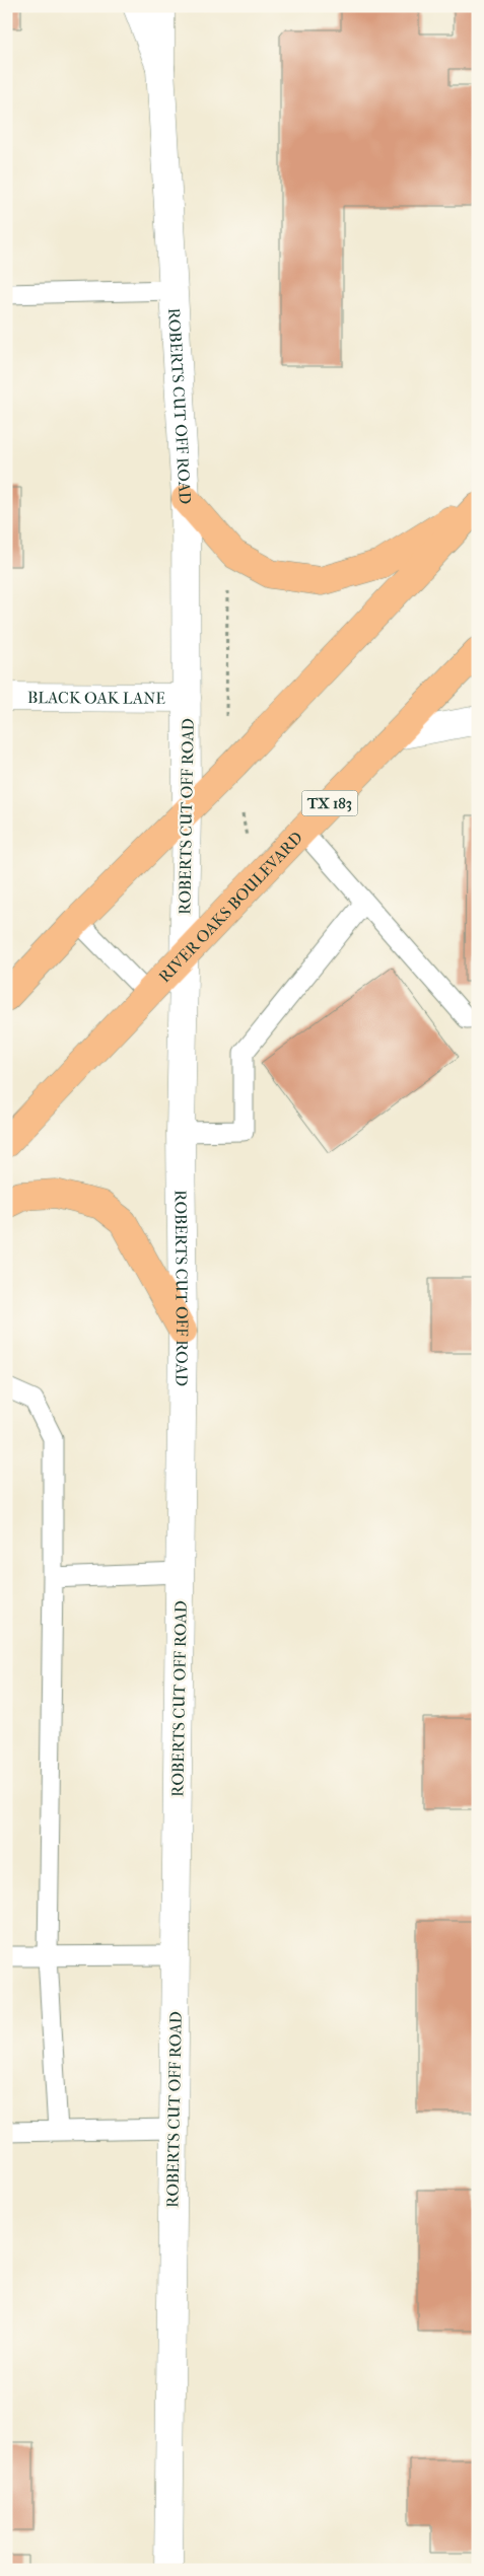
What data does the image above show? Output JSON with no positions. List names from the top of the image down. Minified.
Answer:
{"streets":{"main road":["TX 183","RIVER OAKS BOULEVARD"],"street":["ROBERTS CUT OFF ROAD","BLACK OAK LANE"]},"crossings":[["ROBERTS CUT OFF ROAD","BLACK OAK LANE"],["ROBERTS CUT OFF ROAD","RIVER OAKS BOULEVARD"]]}
